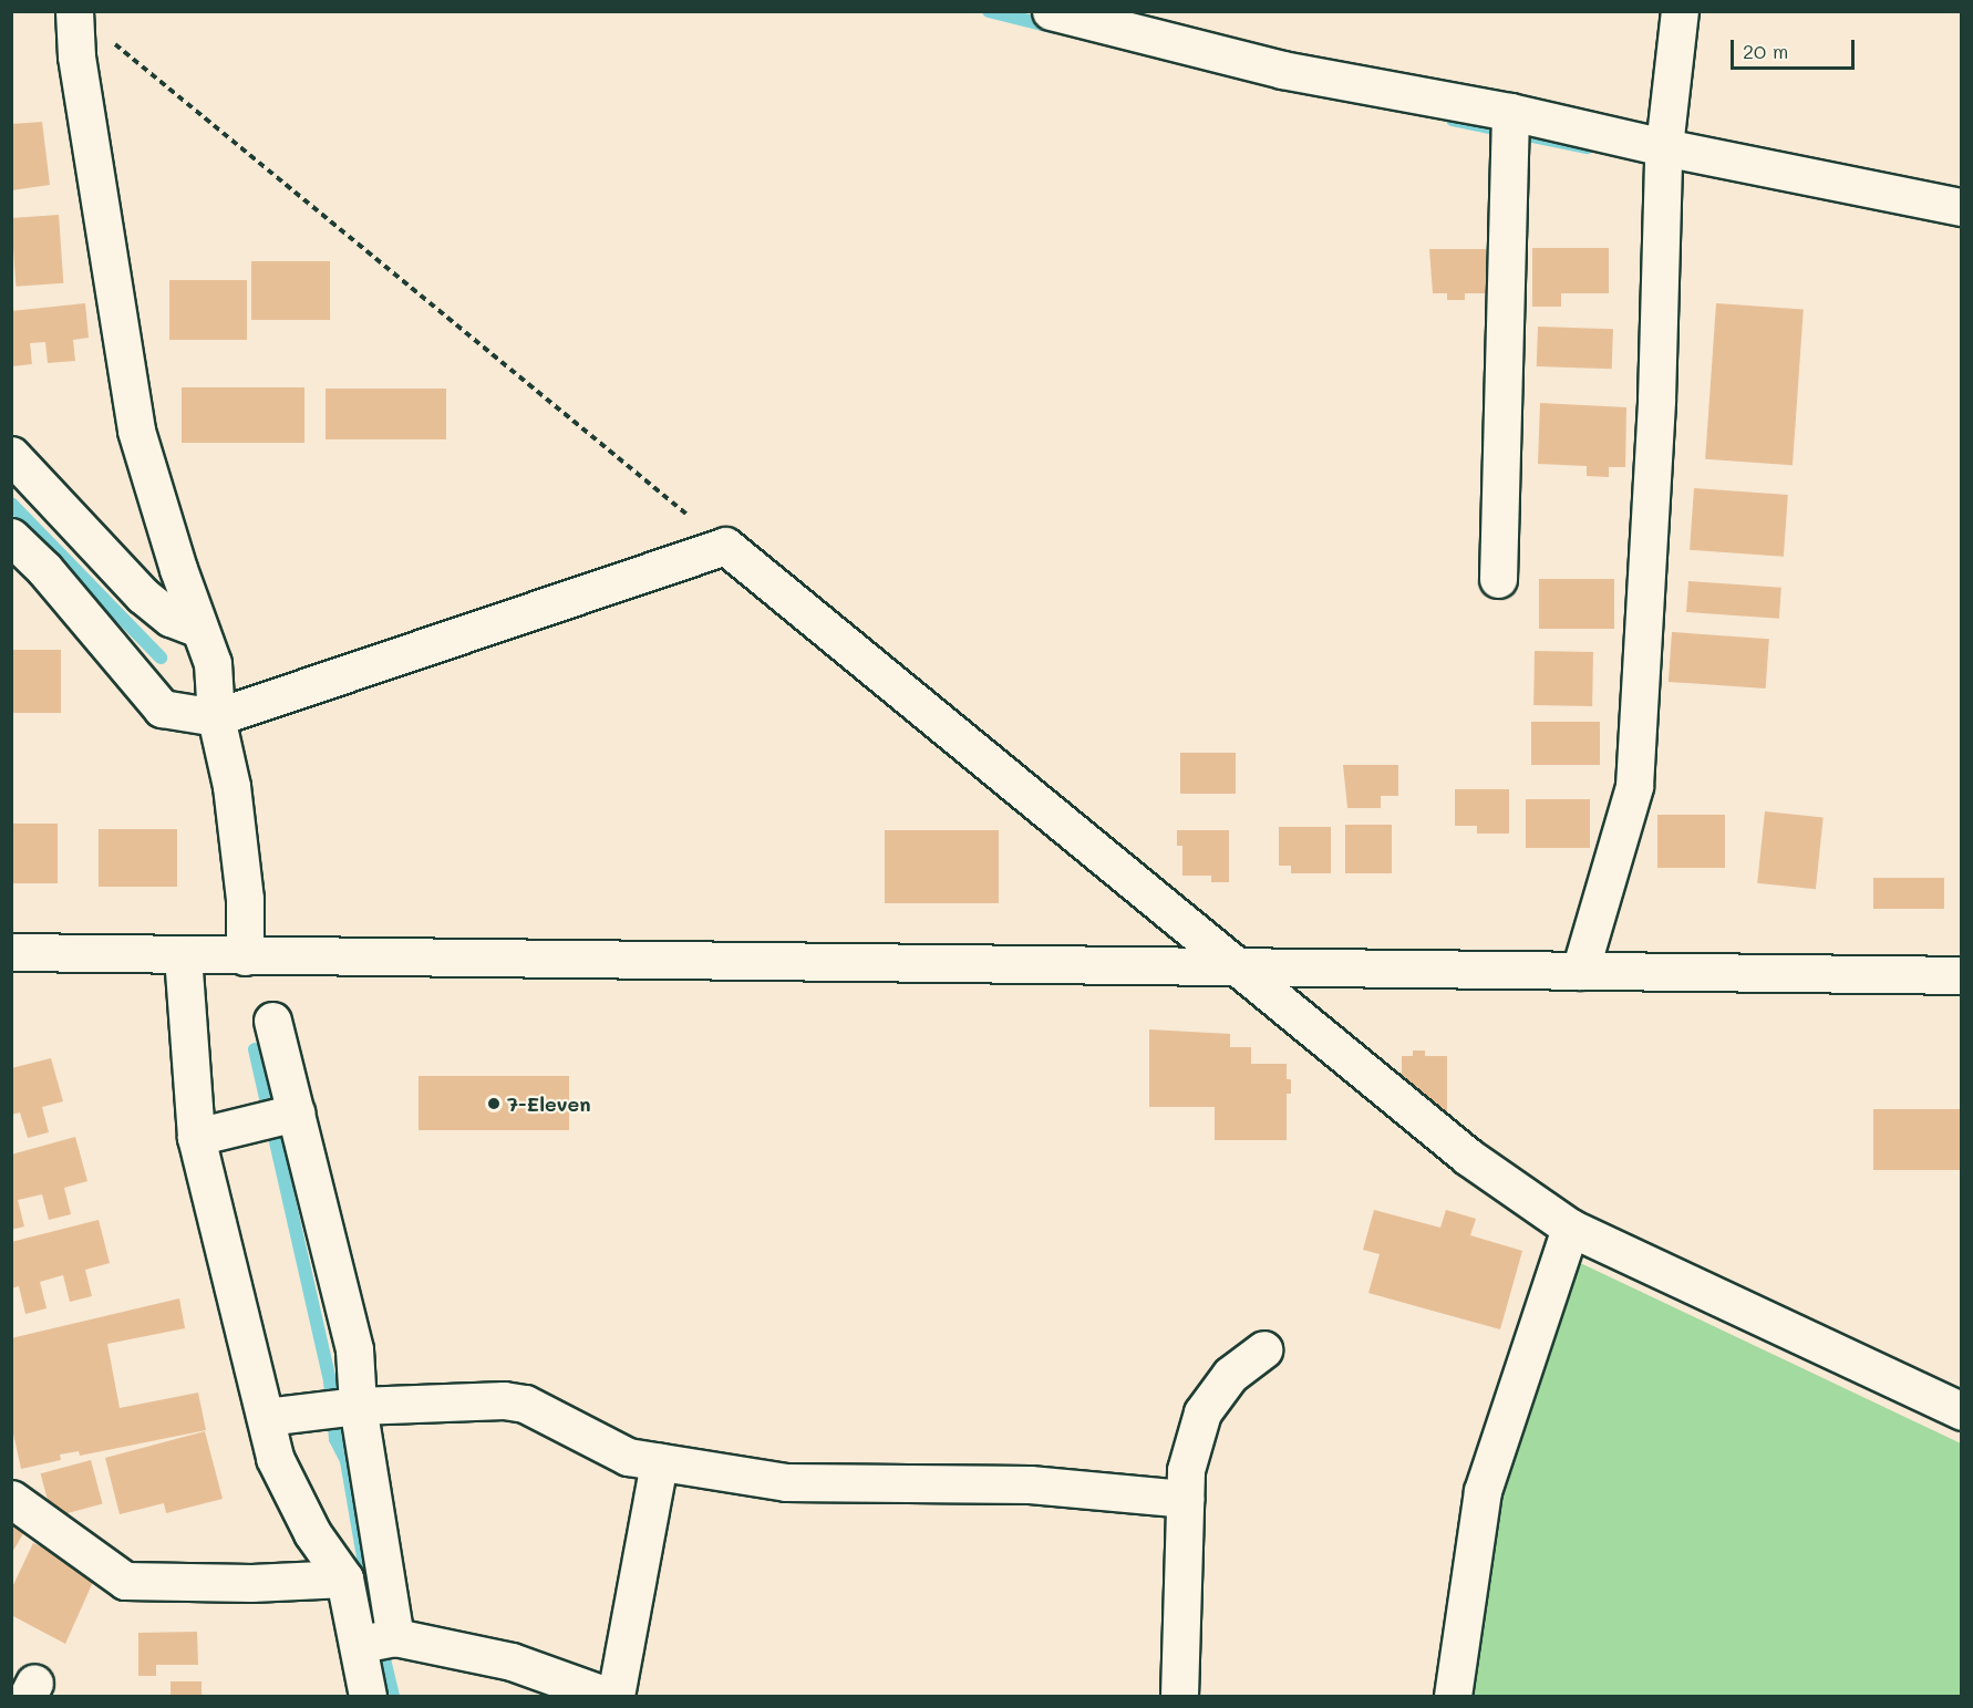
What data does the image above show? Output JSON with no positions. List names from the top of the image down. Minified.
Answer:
{"places":["7-Eleven"],"scale_bar":"20 m"}
